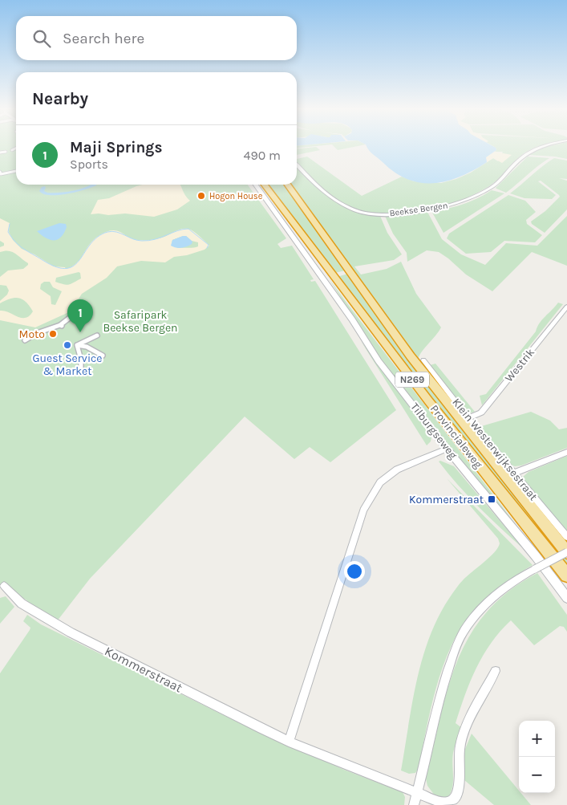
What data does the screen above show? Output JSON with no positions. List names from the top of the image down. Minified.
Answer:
{"streets":{"highway":["N269","Provincialeweg"],"street":["Beekse Bergen","Westrik","Tilburgseweg","Klein Westerwijksestraat","Kommerstraat"]},"crossings":[["Westrik","Klein Westerwijksestraat"]],"parks":["Safaripark Beekse Bergen"],"places":{"other":["Hogon House","Moto","Guest Service & Market"],"transit":["Kommerstraat"]},"page":{"search":"Search here","heading":"Nearby","list":[{"mark":"1","name":"Maji Springs","note":"Sports","value":"490 m"}],"pins":"1","map_buttons":["+","−"]}}
